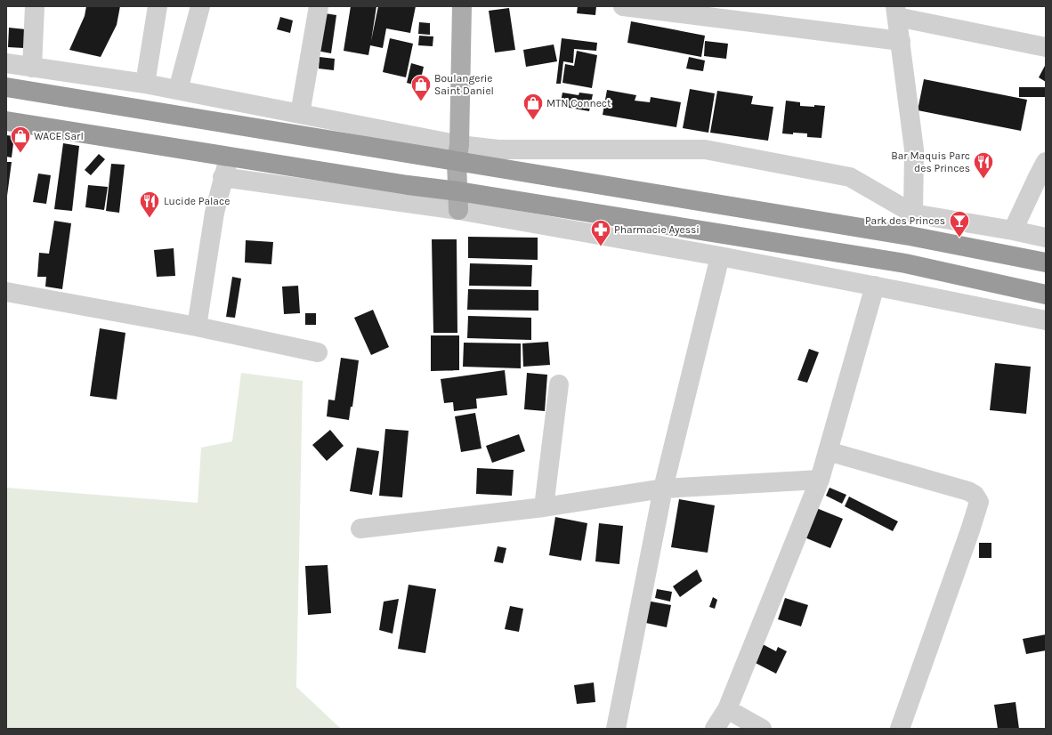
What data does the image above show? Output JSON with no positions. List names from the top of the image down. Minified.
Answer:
{"places":{"shop":["Boulangerie Saint Daniel","MTN Connect","WACE Sarl"],"restaurant":["Bar Maquis Parc des Princes","Lucide Palace"],"bar":["Park des Princes"],"pharmacy":["Pharmacie Ayessi"]}}
